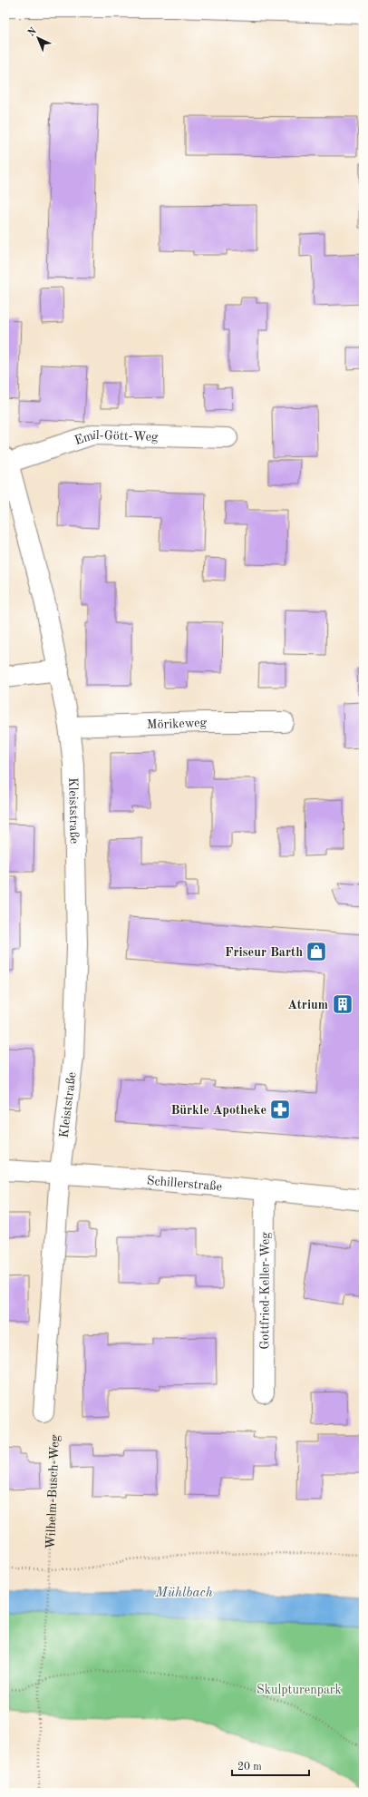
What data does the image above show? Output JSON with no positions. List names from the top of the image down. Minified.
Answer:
{"streets":{"street":["Emil-Gött-Weg","Mörikeweg","Kleiststraße","Schillerstraße","Gottfried-Keller-Weg"],"path":["Wilhelm-Busch-Weg"]},"crossings":[["Emil-Gött-Weg","Kleiststraße"],["Mörikeweg","Kleiststraße"],["Kleiststraße","Schillerstraße"],["Schillerstraße","Gottfried-Keller-Weg"]],"water":["Mühlbach"],"parks":["Skulpturenpark"],"places":{"shop":["Friseur Barth"],"building":["Atrium"],"pharmacy":["Bürkle Apotheke"]},"scale_bar":"20 m","north":"top left"}
